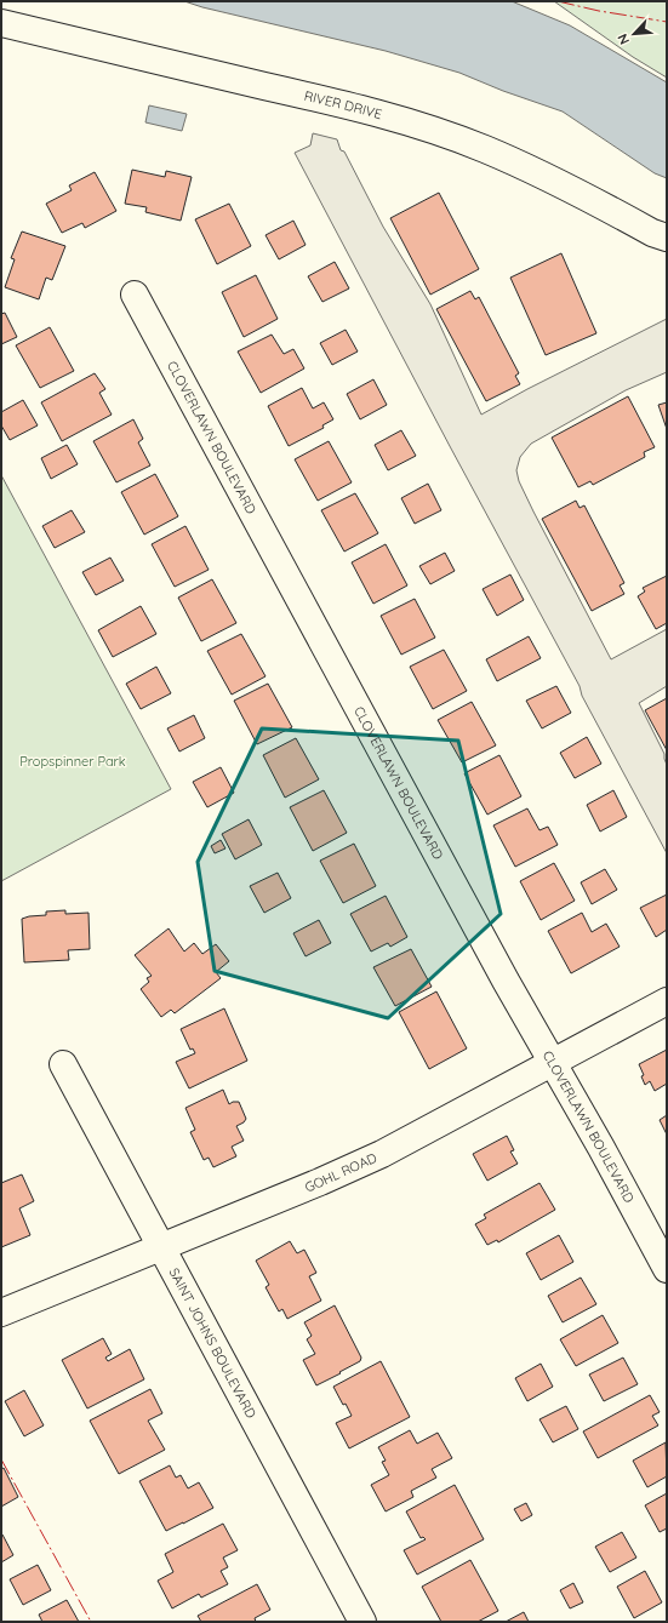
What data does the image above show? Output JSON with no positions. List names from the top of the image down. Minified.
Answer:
{"streets":{"street":["RIVER DRIVE","CLOVERLAWN BOULEVARD","GOHL ROAD","SAINT JOHNS BOULEVARD"]},"crossings":[["CLOVERLAWN BOULEVARD","GOHL ROAD"],["GOHL ROAD","SAINT JOHNS BOULEVARD"]],"parks":["Propspinner Park"],"north":"bottom left"}
